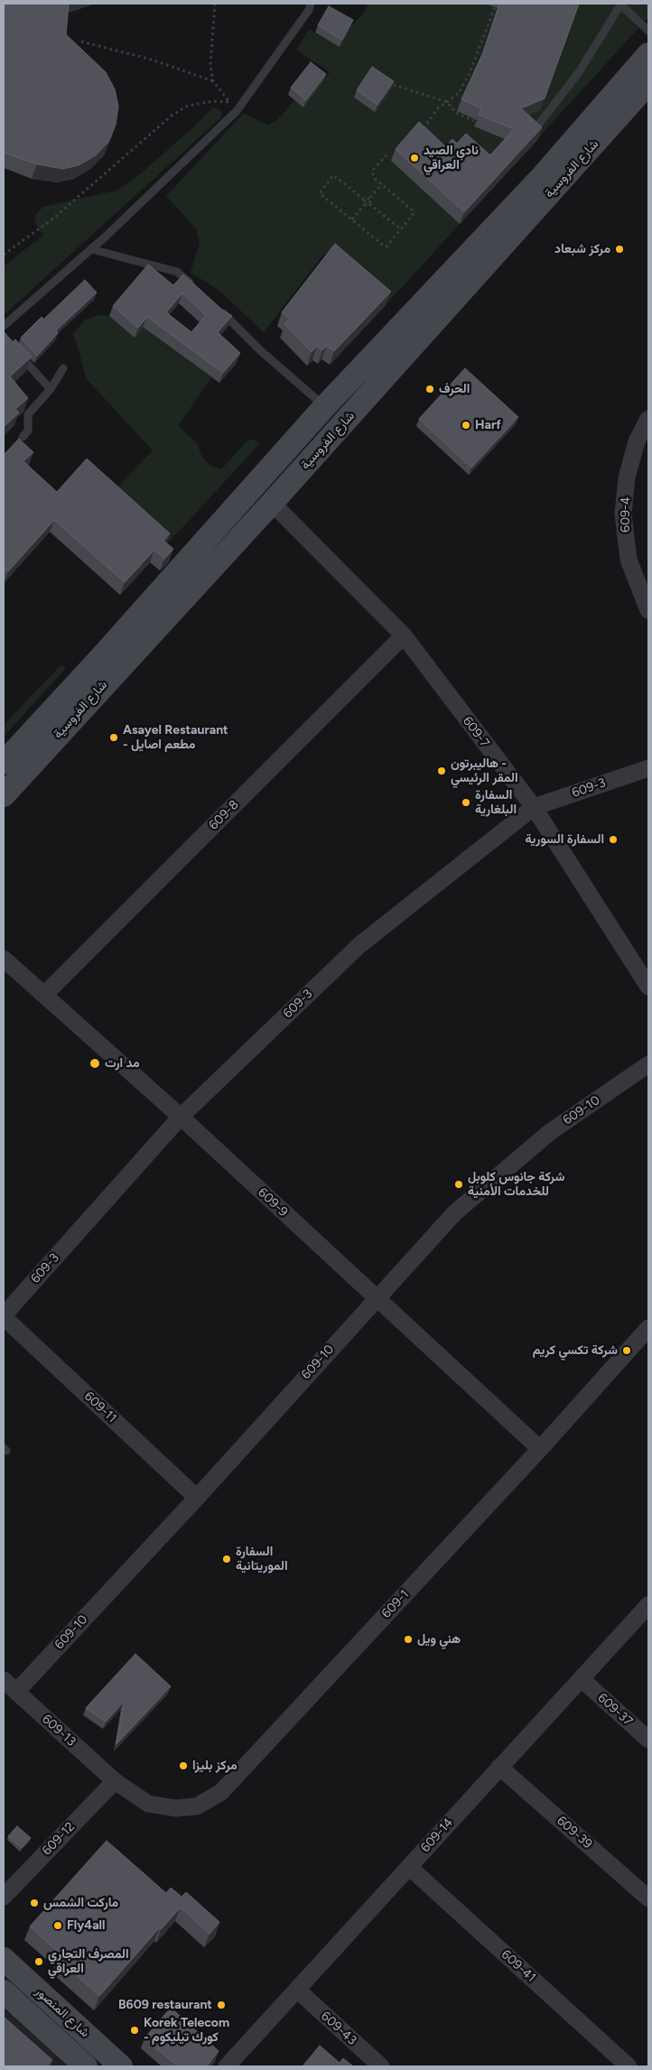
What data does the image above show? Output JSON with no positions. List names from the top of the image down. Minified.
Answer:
{"streets":{"street":["شارع الفروسية","609-4","609-7","609-3","609-8","609-10","609-9","609-11","609-1","609-37","609-13","609-39","609-14","609-12","609-41","شارع المنصور","609-43"]},"crossings":[["شارع الفروسية","609-7"],["609-7","609-3"],["609-7","609-8"],["609-3","609-9"],["609-3","609-11"],["609-8","609-9"],["609-10","609-9"],["609-10","609-11"],["609-10","609-13"],["609-9","609-1"],["609-1","609-13"],["609-1","609-12"],["609-37","609-14"],["609-13","609-12"],["609-39","609-14"],["609-14","609-41"],["609-14","609-43"]],"places":["نادي الصيد العراقي","مركز شبعاد","الحرف","Harf","Asayel Restaurant - مطعم اصايل","هاليبرتون - المقر الرئيسي","السفارة البلغارية","السفارة السورية","مد ارت","شركة جانوس كلوبل للخدمات الأمنية","شركة تكسي كريم","السفارة الموريتانية","هني ويل","مركز بليزا","ماركت الشمس","Fly4all","المصرف التجاري العراقي","B609 restaurant","Korek Telecom - كورك تيليكوم"]}
